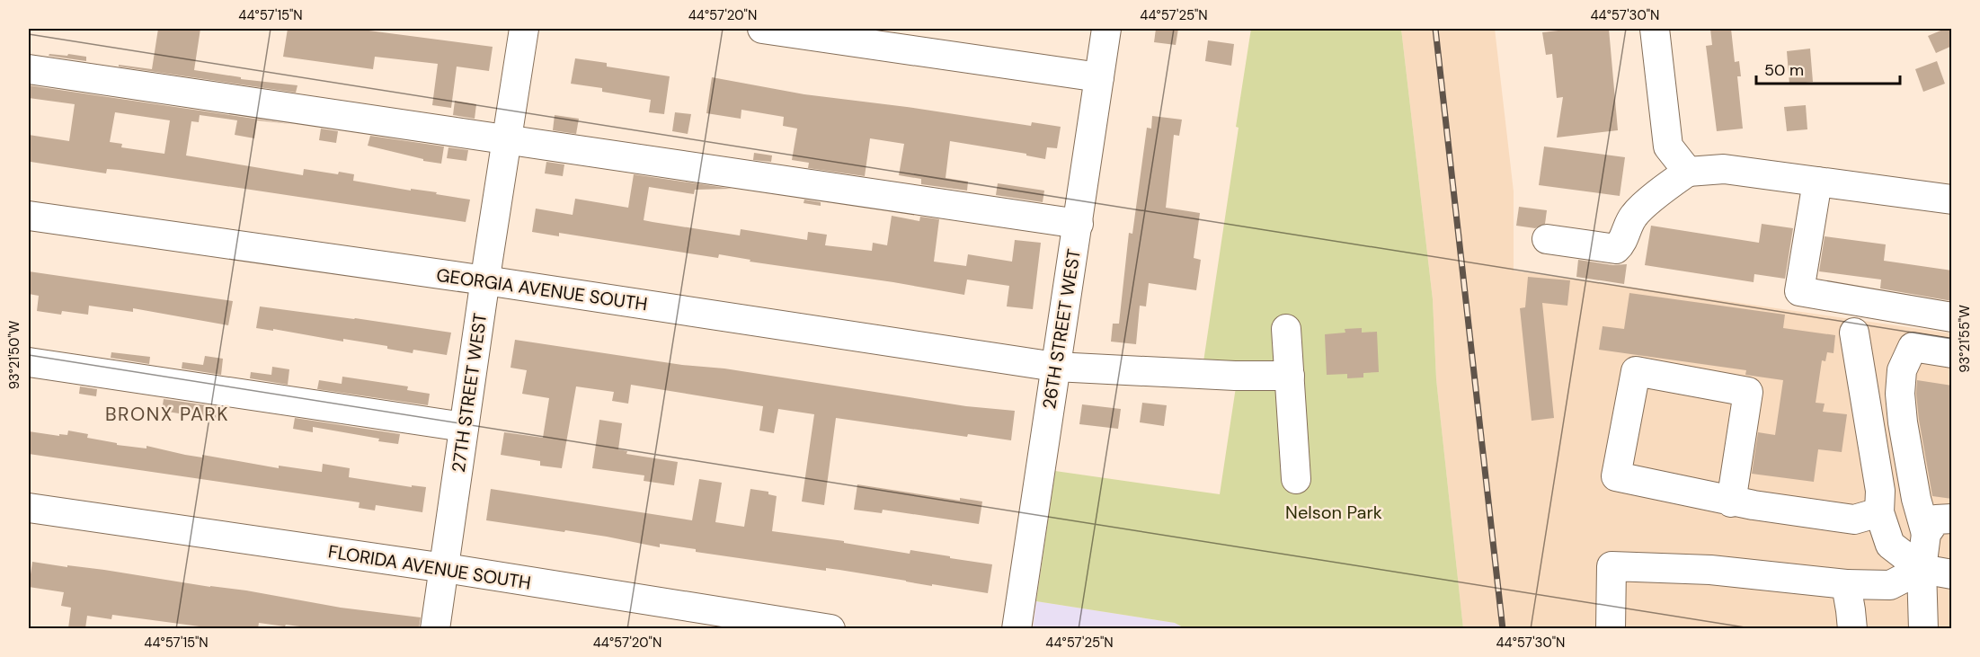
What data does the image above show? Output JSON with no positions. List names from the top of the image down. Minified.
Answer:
{"streets":{"street":["GEORGIA AVENUE SOUTH","26TH STREET WEST","27TH STREET WEST","FLORIDA AVENUE SOUTH"]},"crossings":[["GEORGIA AVENUE SOUTH","26TH STREET WEST"],["GEORGIA AVENUE SOUTH","27TH STREET WEST"],["27TH STREET WEST","FLORIDA AVENUE SOUTH"]],"districts":["BRONX PARK"],"parks":["Nelson Park"],"scale_bar":"50 m","coordinates":["44°57'15\"N","44°57'20\"N","44°57'25\"N","44°57'30\"N","93°21'55\"W","93°21'50\"W"]}
